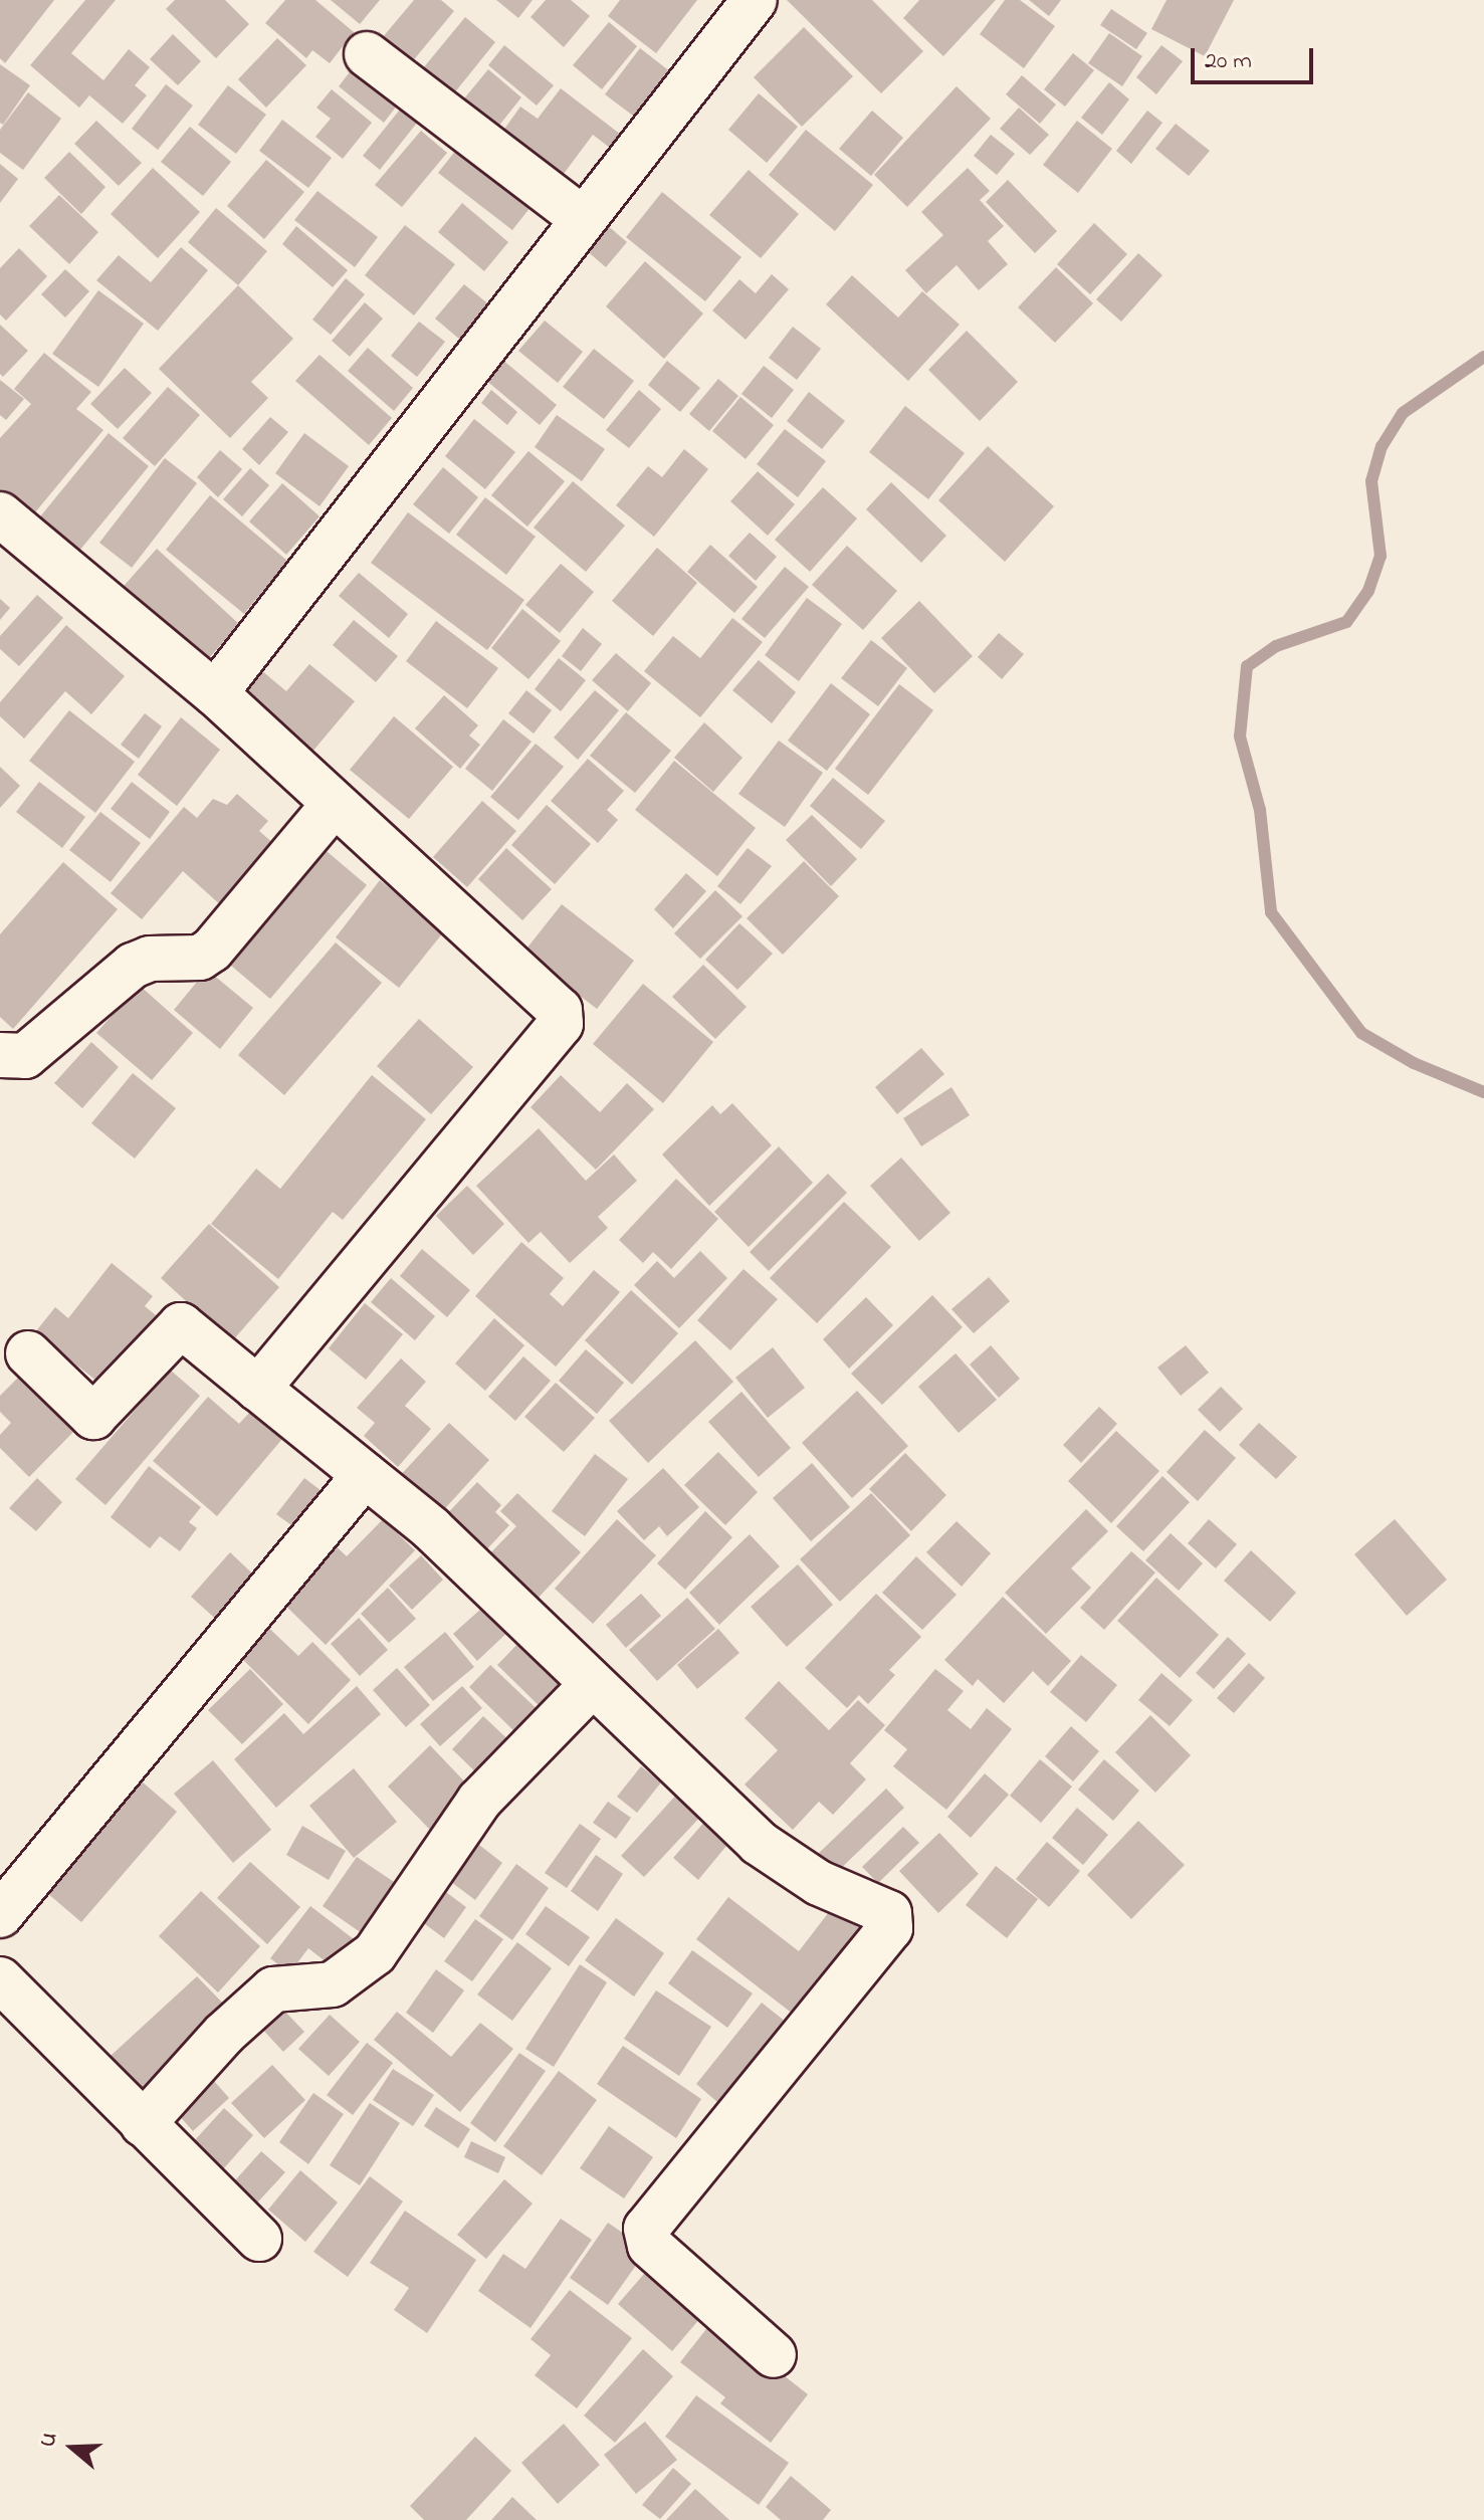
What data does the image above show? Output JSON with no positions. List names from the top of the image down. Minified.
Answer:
{"scale_bar":"20 m","north":"left"}
